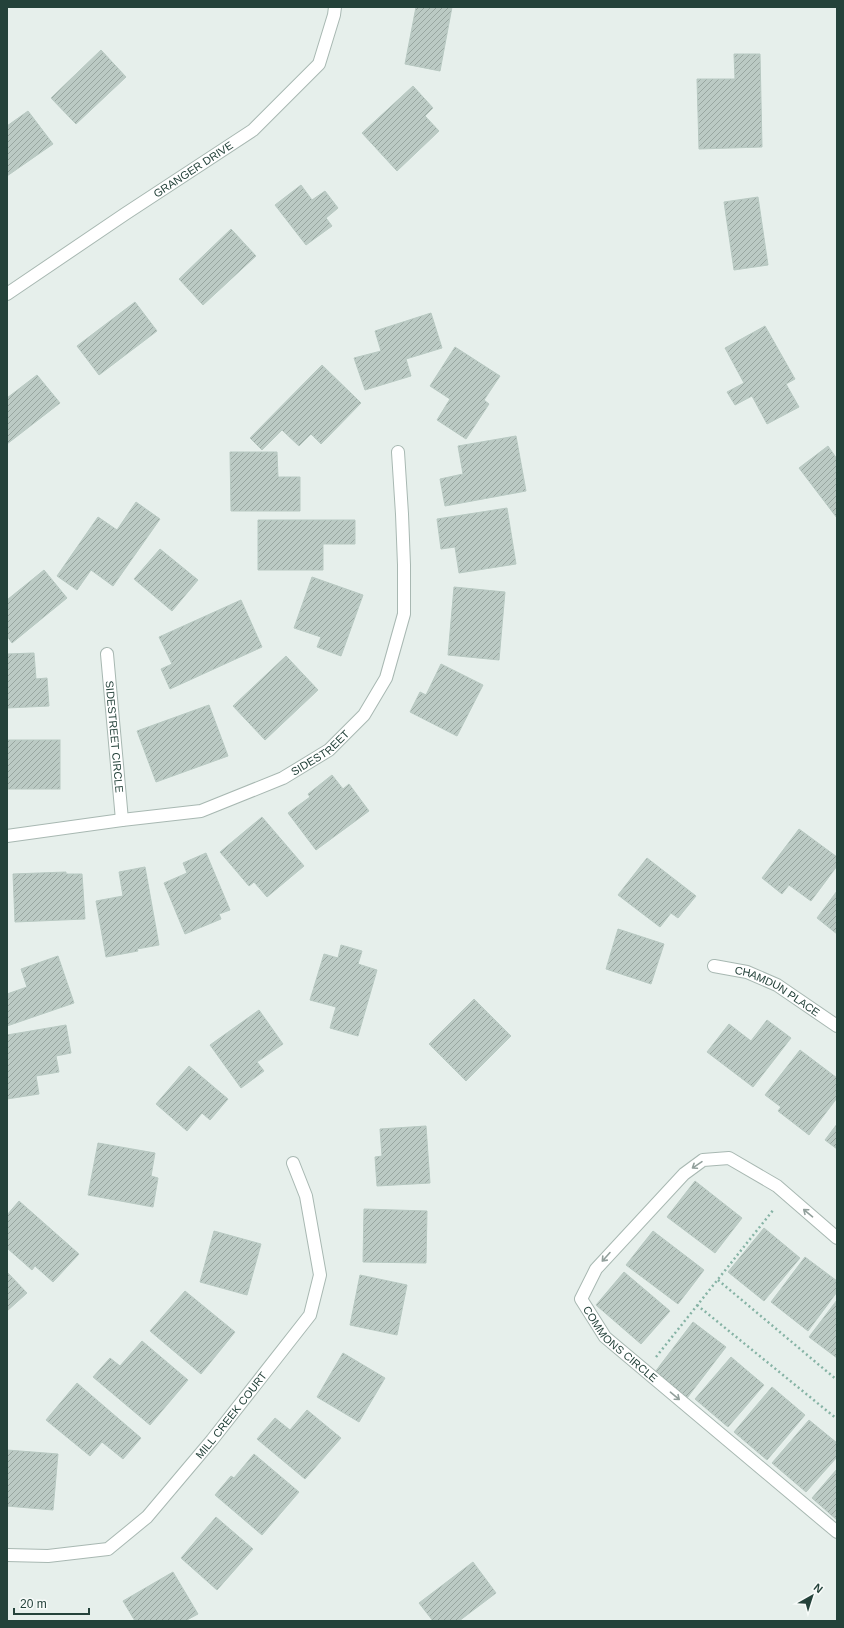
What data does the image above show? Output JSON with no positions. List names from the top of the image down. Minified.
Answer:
{"streets":{"street":["GRANGER DRIVE","SIDESTREET CIRCLE","SIDESTREET","CHAMDUN PLACE","COMMONS CIRCLE","MILL CREEK COURT"]},"crossings":[["SIDESTREET CIRCLE","SIDESTREET"]],"scale_bar":"20 m","north":"top right"}
